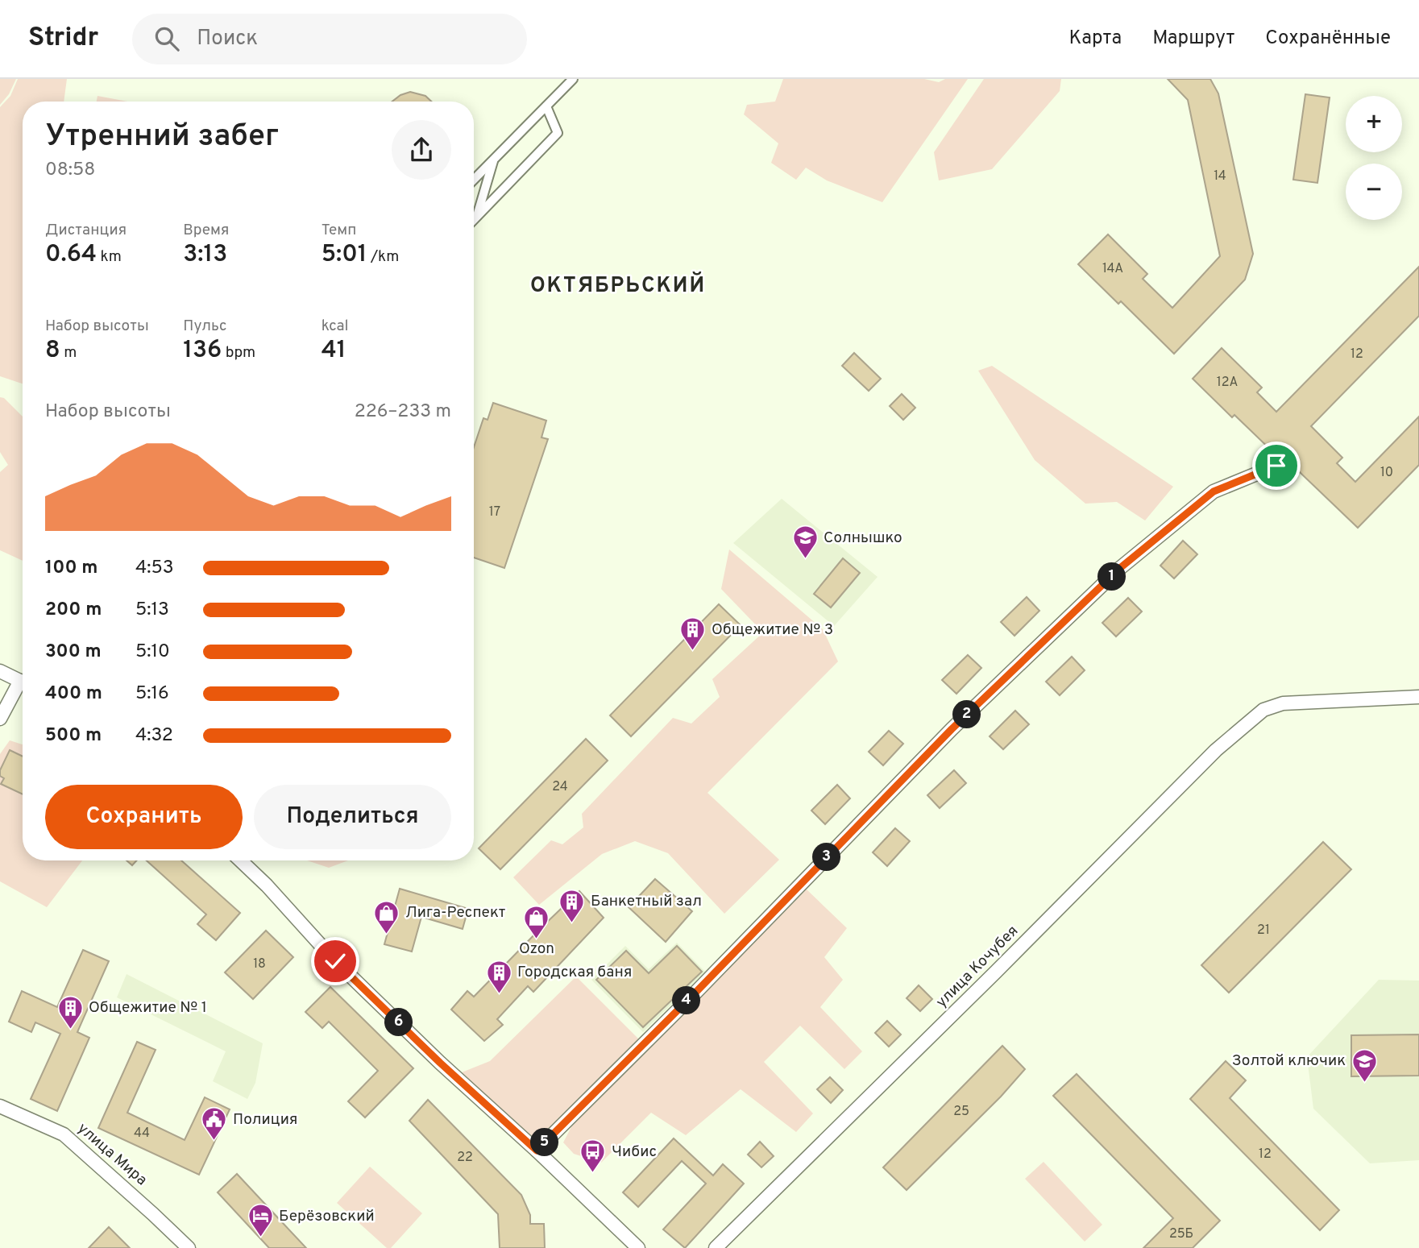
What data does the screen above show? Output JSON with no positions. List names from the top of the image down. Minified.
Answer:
{"streets":{"street":["улица Кочубея","улица Мира"]},"districts":["ОКТЯБРЬСКИЙ"],"places":{"school or university":["Солнышко","Золтой ключик"],"building":["Общежитие № 3","Банкетный зал","Городская баня","Общежитие № 1"],"shop":["Лига-Респект","Ozon"],"public building":["Полиция"],"bus stop":["Чибис"],"hotel":["Берёзовский"]},"house_numbers":["14","14А","12","12А","10","17","24","21","18","25","44","12","22","25Б"],"page":{"header":"Stridr","search":"Поиск","nav":["Карта","Маршрут","Сохранённые"],"map_buttons":["+","−"],"heading":["Утренний забег","08:58"],"stats":[["Дистанция","0.64 km"],["Время","3:13"],["Темп","5:01 /km"],["Набор высоты","8 m"],["Пульс","136 bpm"],["kcal","41"]],"chart":["Набор высоты","226–233 m"],"list":[{"name":"100 m","note":"4:53"},{"name":"200 m","note":"5:13"},{"name":"300 m","note":"5:10"},{"name":"400 m","note":"5:16"},{"name":"500 m","note":"4:32"}],"pins":["1","2","3","4","6","5"],"buttons":["Сохранить","Поделиться"]}}
